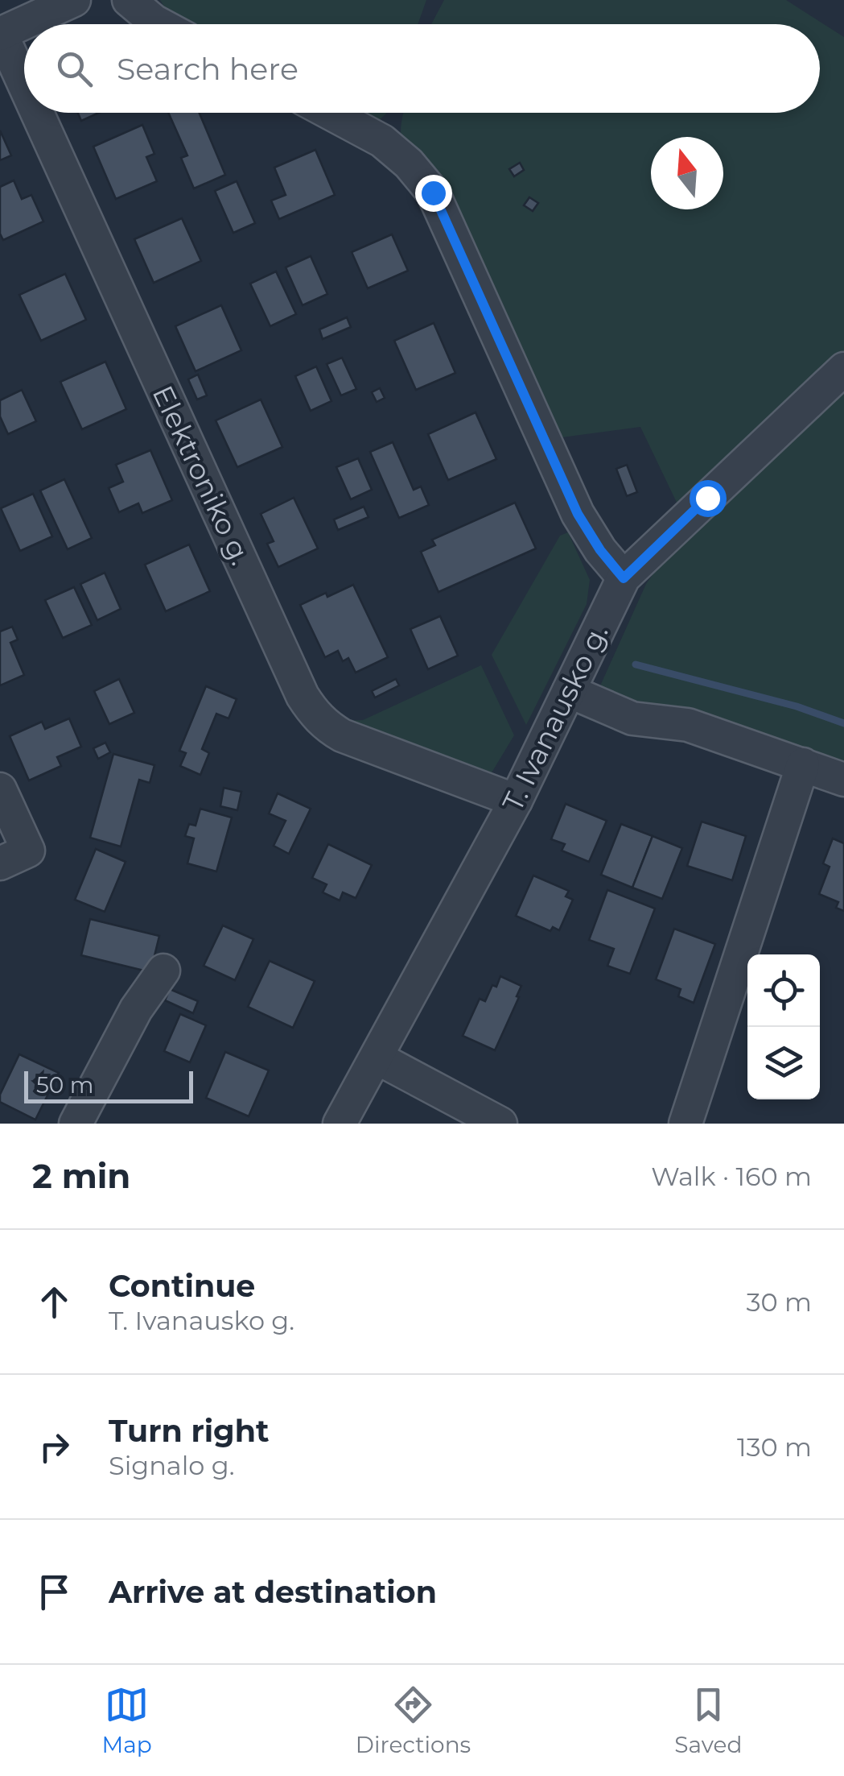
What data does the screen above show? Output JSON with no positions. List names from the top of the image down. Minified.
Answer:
{"streets":{"street":["Elektroniko g.","T. Ivanausko g."]},"crossings":[["Elektroniko g.","T. Ivanausko g."]],"scale_bar":"50 m","north":"top","page":{"search":"Search here","scale":"50 m","heading":["2 min","Walk · 160 m"],"list":[["Continue","T. Ivanausko g.","30 m"],["Turn right","Signalo g.","130 m"],"Arrive at destination"],"nav":["Map","Directions","Saved"]}}
